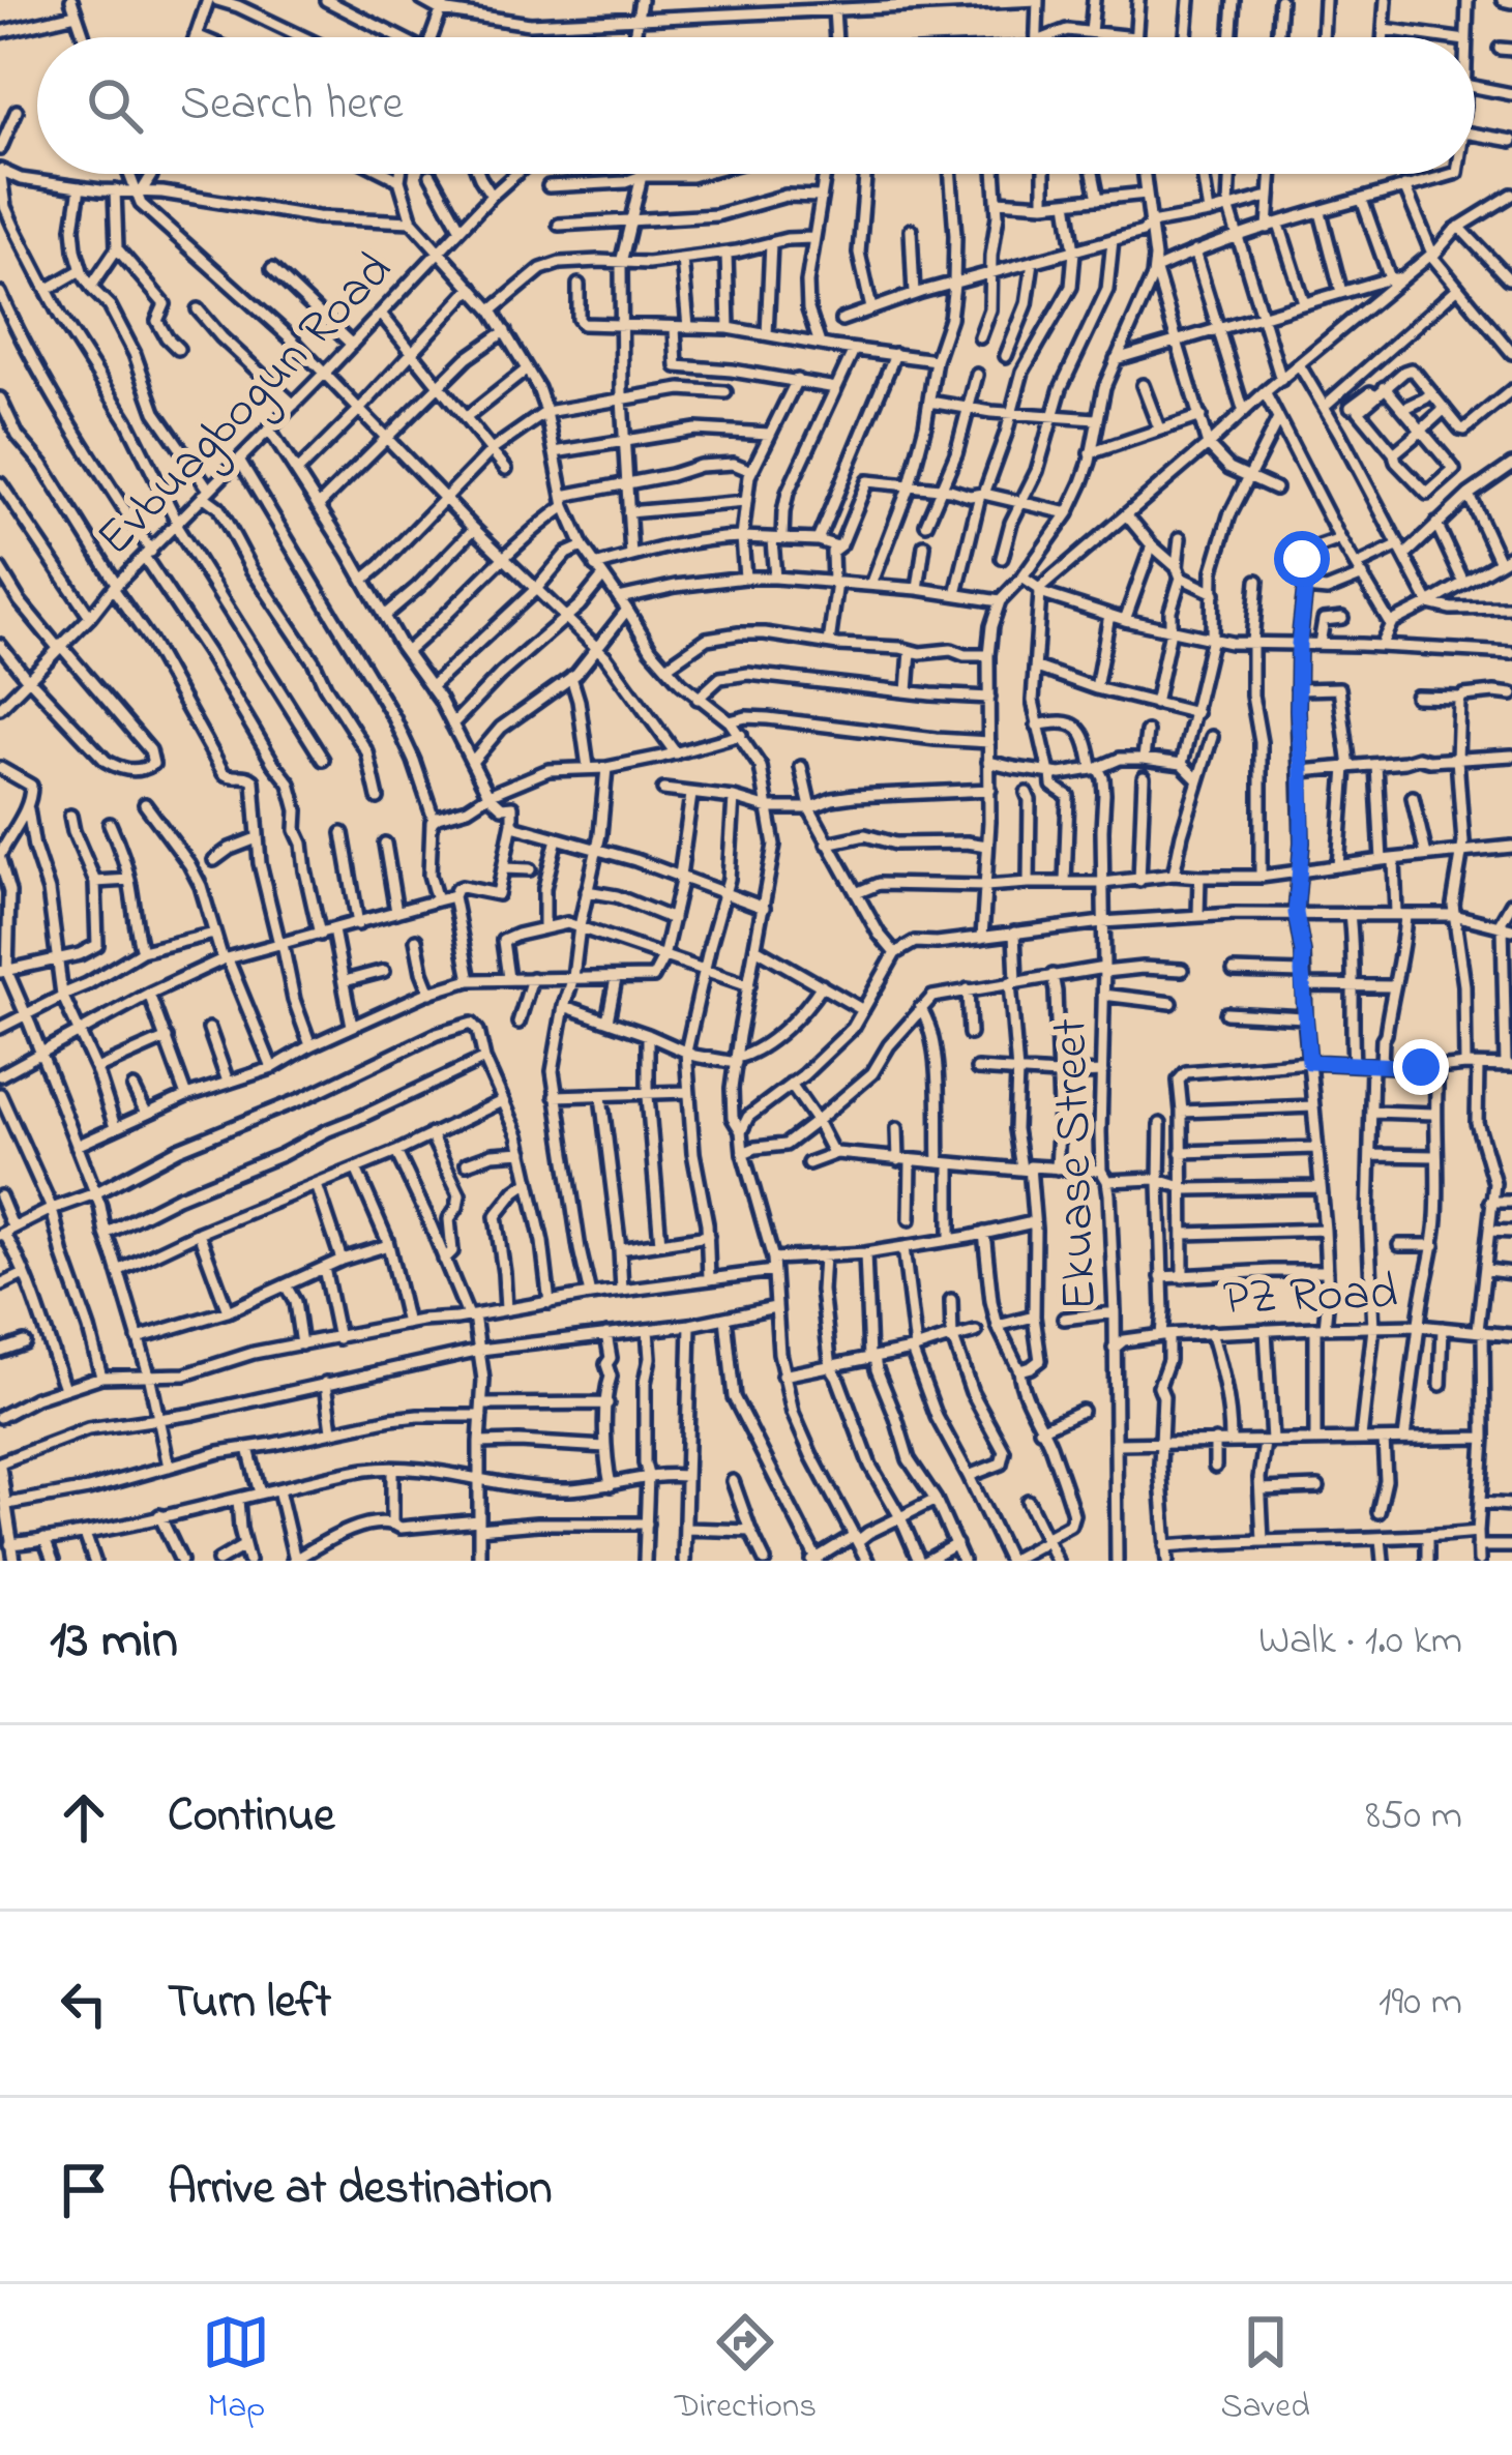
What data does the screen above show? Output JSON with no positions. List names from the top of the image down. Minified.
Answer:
{"streets":{"street":["Evbuagbogun Road","Ekuase Street","PZ Road"]},"crossings":[["Ekuase Street","PZ Road"]],"page":{"search":"Search here","heading":["13 min","Walk · 1.0 km"],"list":[["Continue","850 m"],["Turn left","190 m"],"Arrive at destination"],"nav":["Map","Directions","Saved"]}}
